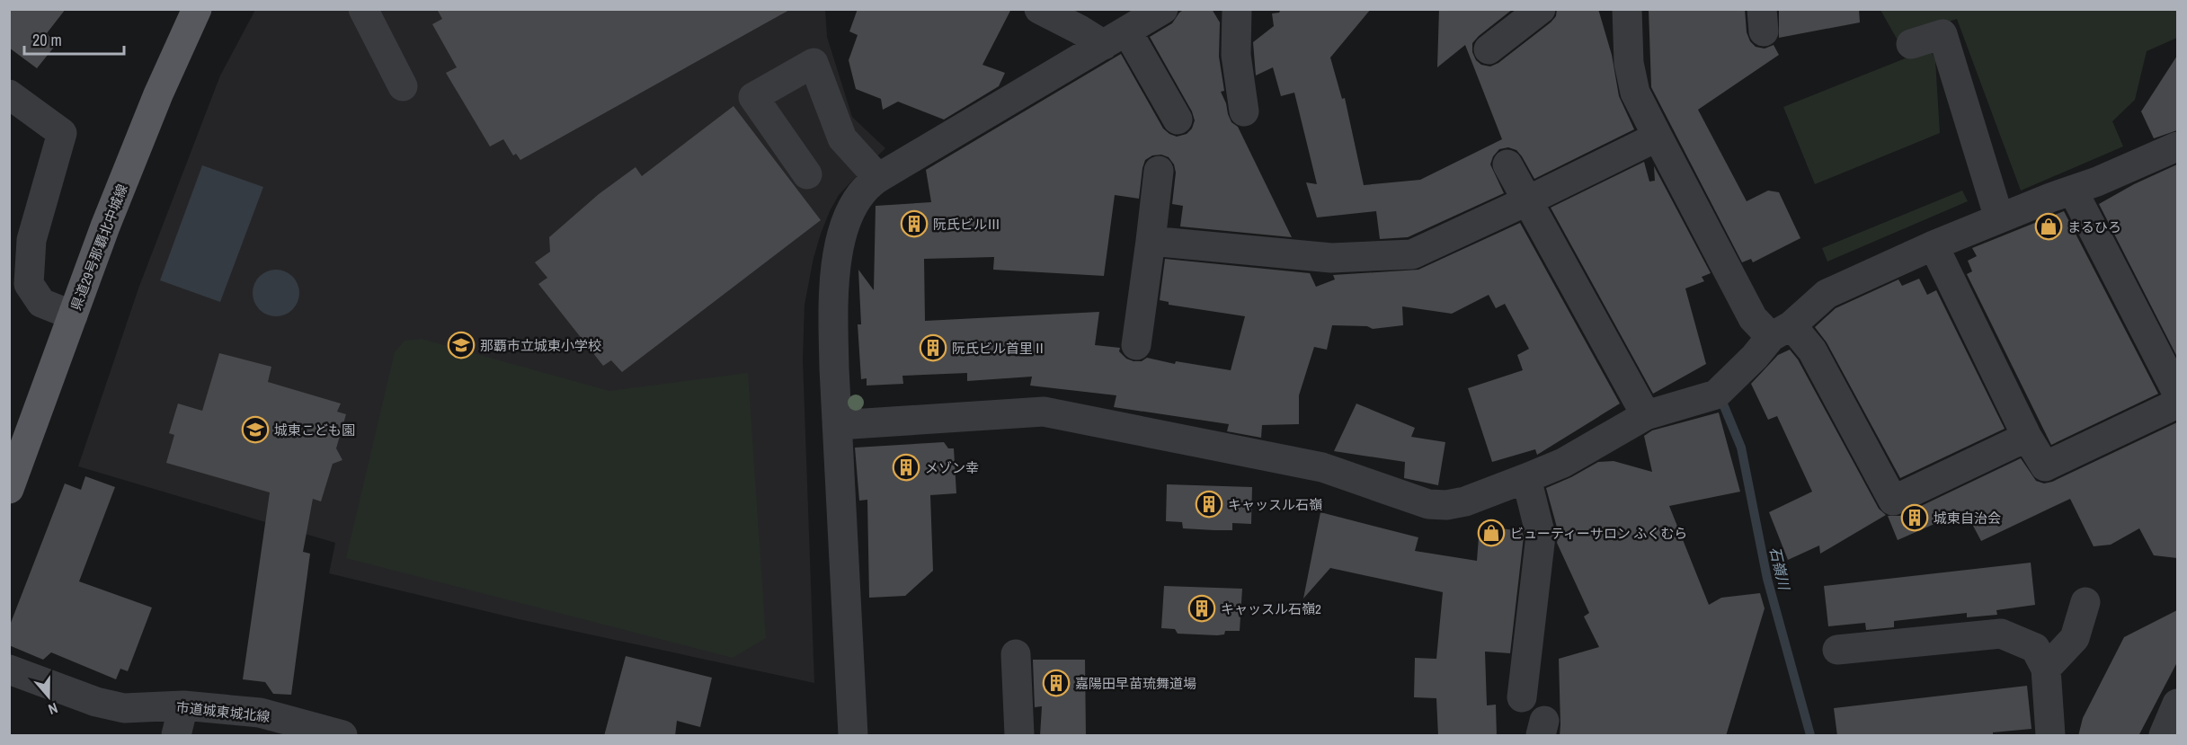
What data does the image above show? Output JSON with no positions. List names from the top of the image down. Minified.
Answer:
{"streets":{"main road":["県道29号那覇北中城線"],"street":["市道城東城北線"]},"water":["石嶺川"],"places":{"building":["阮氏ビルⅢ","阮氏ビル首里Ⅱ","メゾン幸","キャッスル石嶺","城東自治会","キャッスル石嶺2","嘉陽田早苗琉舞道場"],"shop":["まるひろ","ビューティーサロン ふくむら"],"school or university":["那覇市立城東小学校","城東こども園"]},"scale_bar":"20 m","north":"bottom"}
